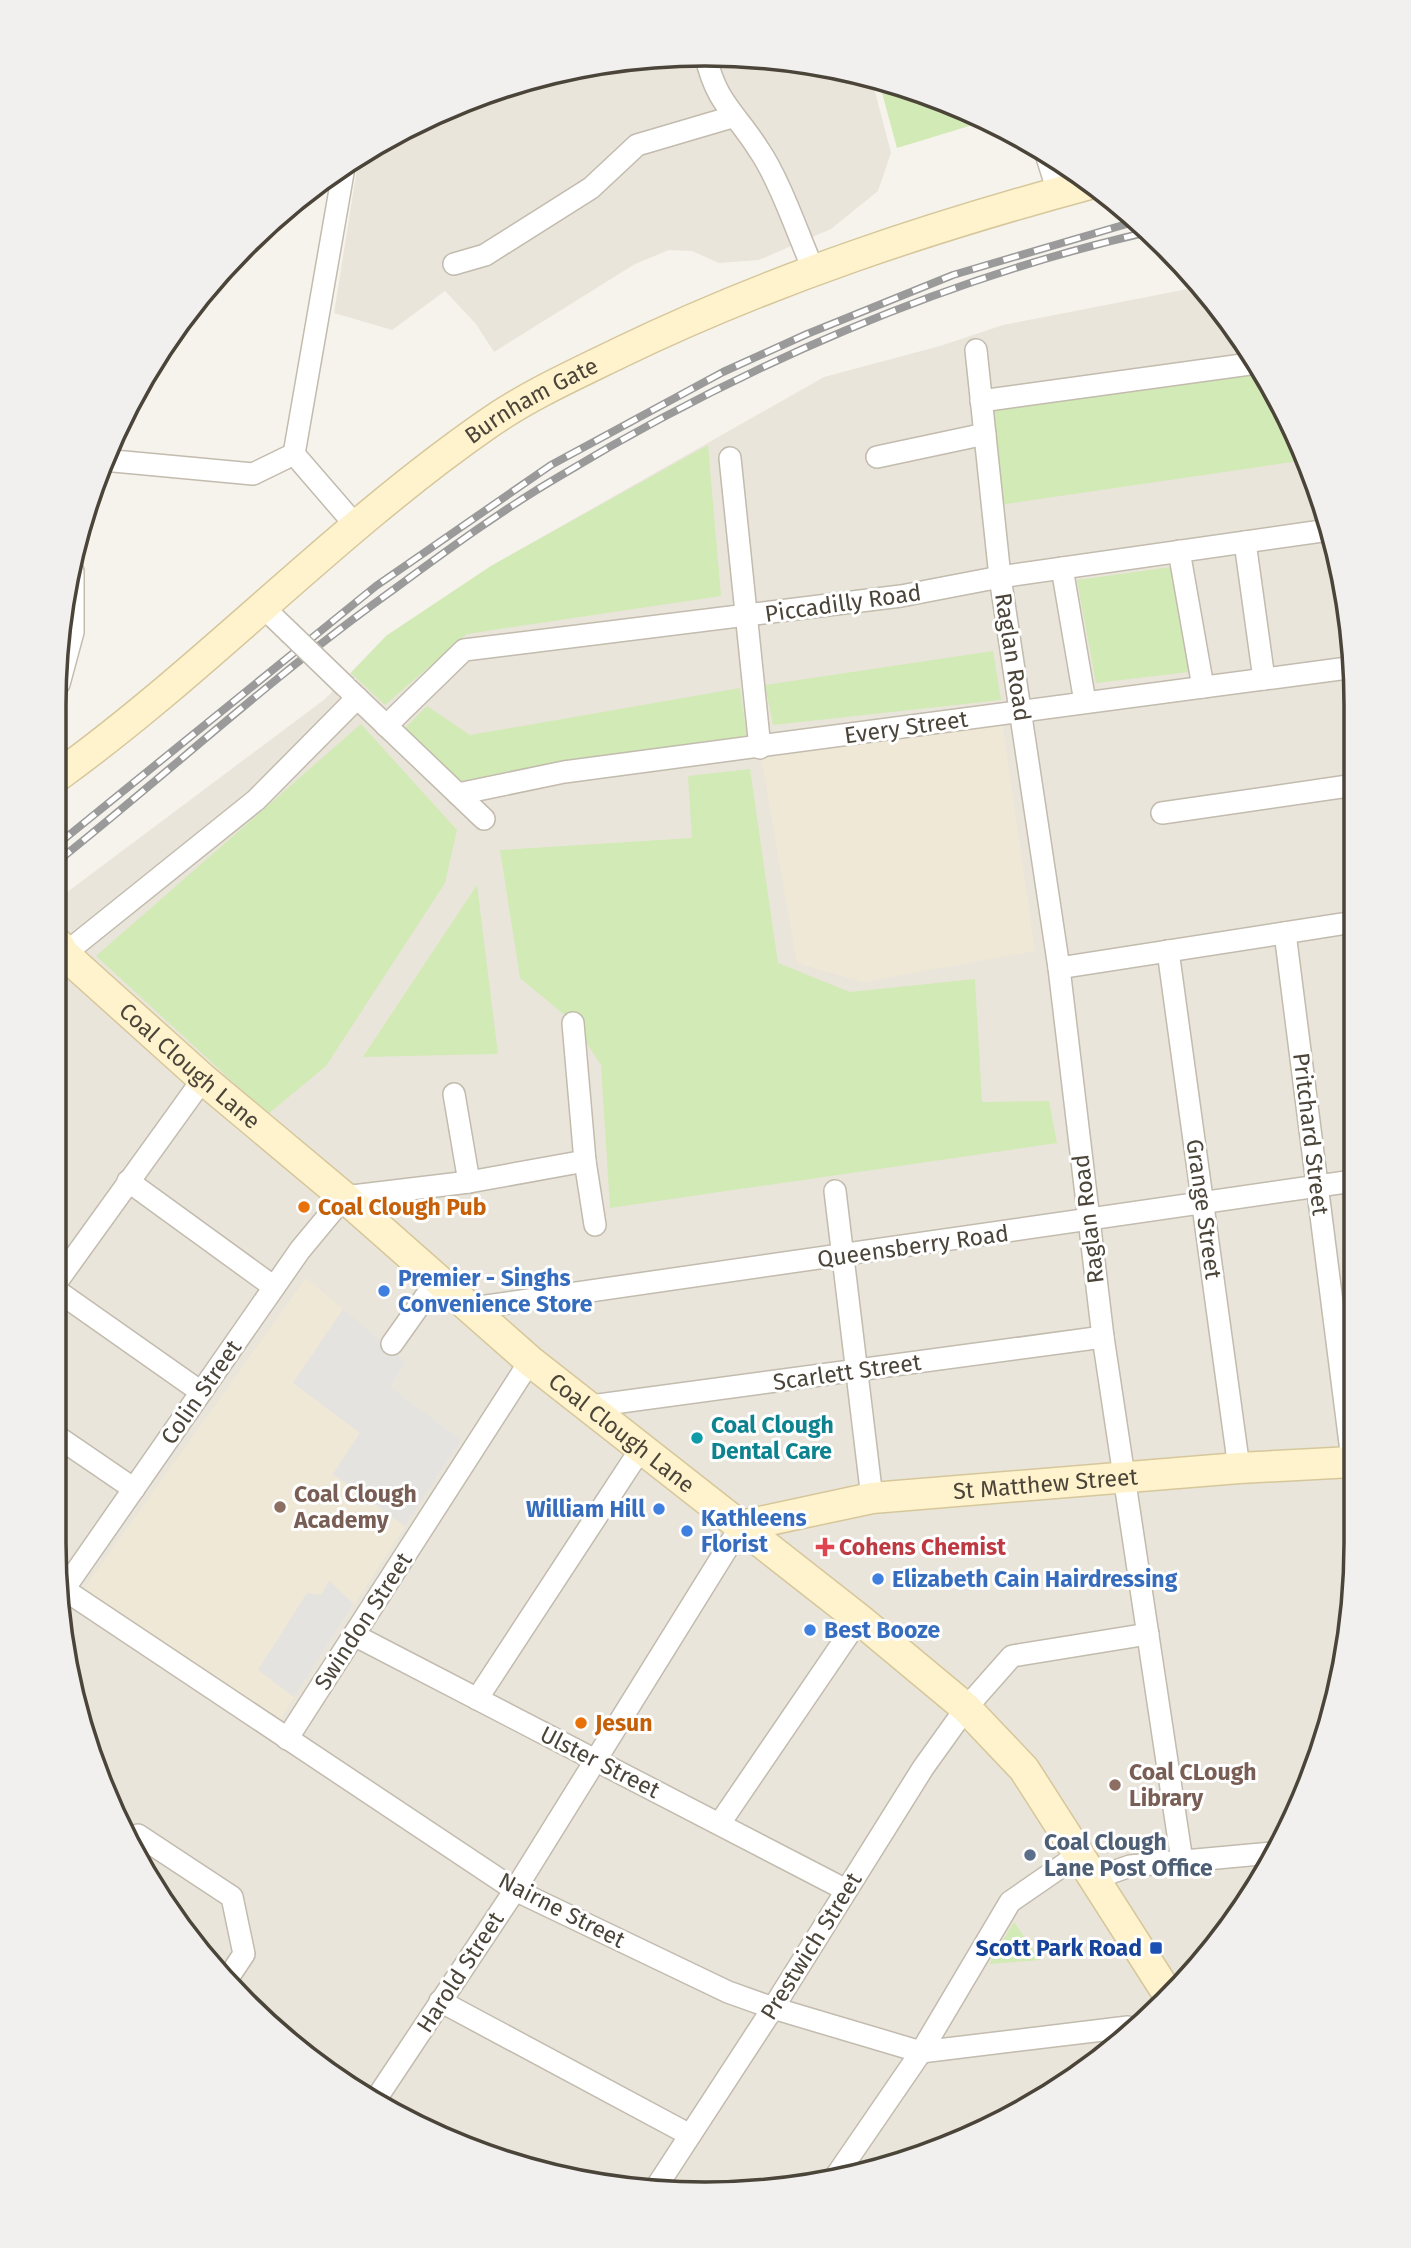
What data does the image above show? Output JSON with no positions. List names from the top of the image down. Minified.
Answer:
{"streets":{"street":["Burnham Gate","Piccadilly Road","Raglan Road","Every Street","Coal Clough Lane","Pritchard Street","Grange Street","Queensberry Road","Scarlett Street","Colin Street","St Matthew Street","Swindon Street","Ulster Street","Nairne Street","Prestwich Street","Harold Street"]},"crossings":[["Piccadilly Road","Raglan Road"],["Raglan Road","Every Street"],["Raglan Road","Queensberry Road"],["Raglan Road","Scarlett Street"],["Raglan Road","St Matthew Street"],["Raglan Road","Prestwich Street"],["Coal Clough Lane","Queensberry Road"],["Coal Clough Lane","Scarlett Street"],["Coal Clough Lane","Colin Street"],["Coal Clough Lane","St Matthew Street"],["Coal Clough Lane","Swindon Street"],["Coal Clough Lane","Prestwich Street"],["Coal Clough Lane","Harold Street"],["Pritchard Street","Queensberry Road"],["Grange Street","Queensberry Road"],["Grange Street","St Matthew Street"],["St Matthew Street","Harold Street"],["Swindon Street","Ulster Street"],["Swindon Street","Nairne Street"],["Ulster Street","Prestwich Street"],["Ulster Street","Harold Street"],["Nairne Street","Prestwich Street"],["Nairne Street","Harold Street"]],"places":{"other":["Coal Clough Pub","Premier - Singhs Convenience Store","Coal Clough Dental Care","Coal Clough Academy","William Hill","Kathleens Florist","Elizabeth Cain Hairdressing","Best Booze","Jesun","Coal CLough Library","Coal Clough Lane Post Office"],"health":["Cohens Chemist"],"transit":["Scott Park Road"]}}
